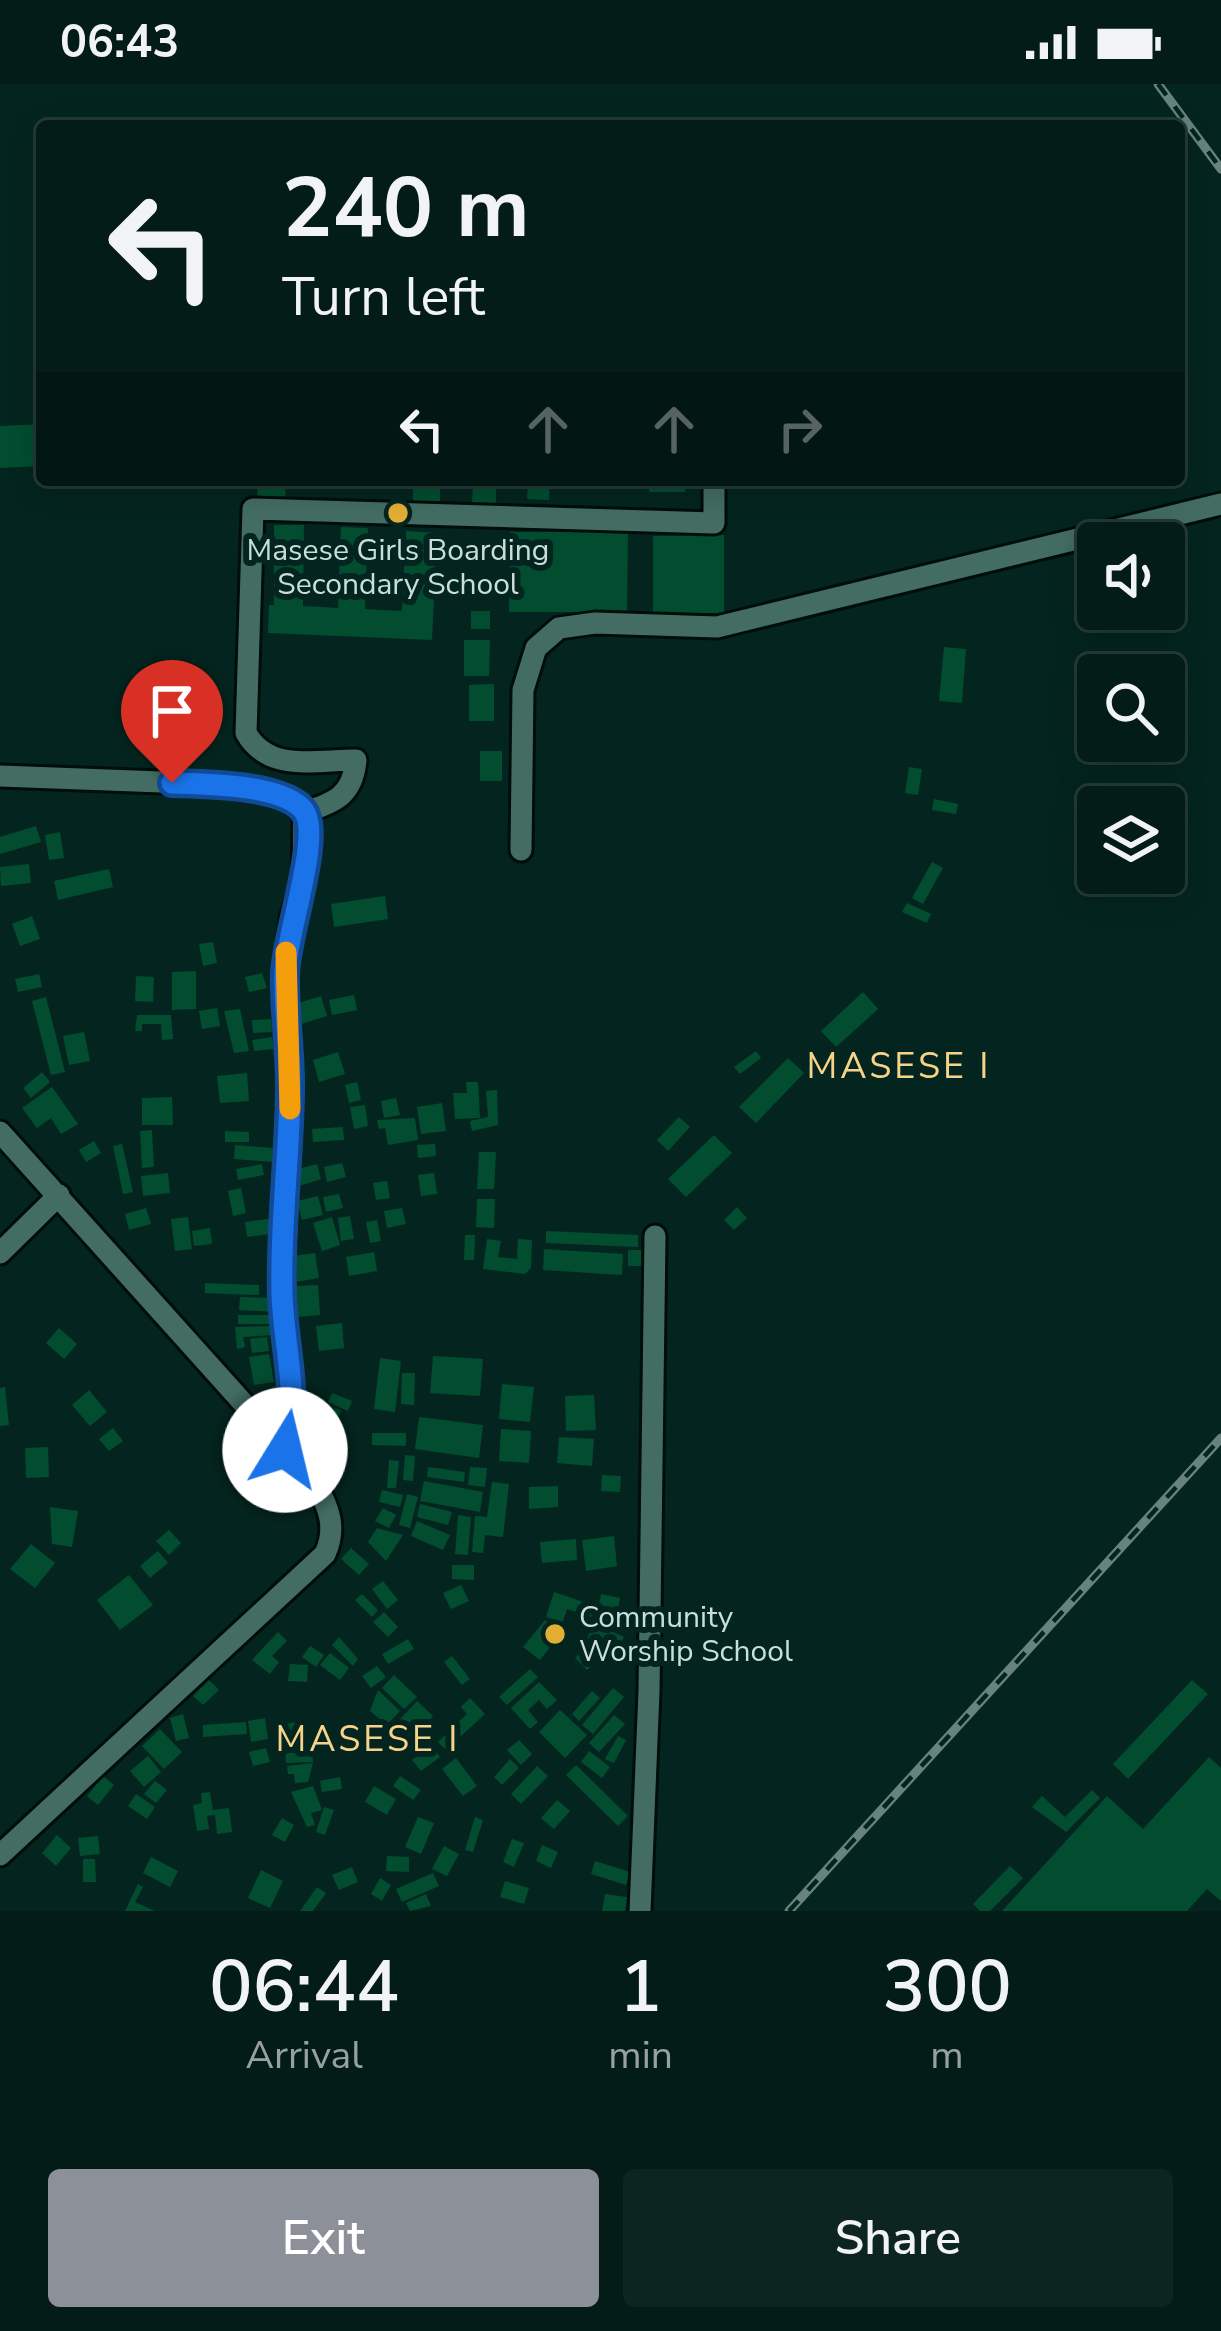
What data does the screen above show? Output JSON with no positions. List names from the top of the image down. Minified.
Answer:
{"districts":["MASESE I","MASESE I"],"places":["Masese Girls Boarding Secondary School","Community Worship School"],"page":{"status":"06:43","turn":["240 m","Turn left"],"eta":["06:44","Arrival","1","min","300","m"],"buttons":["Exit","Share"]}}
